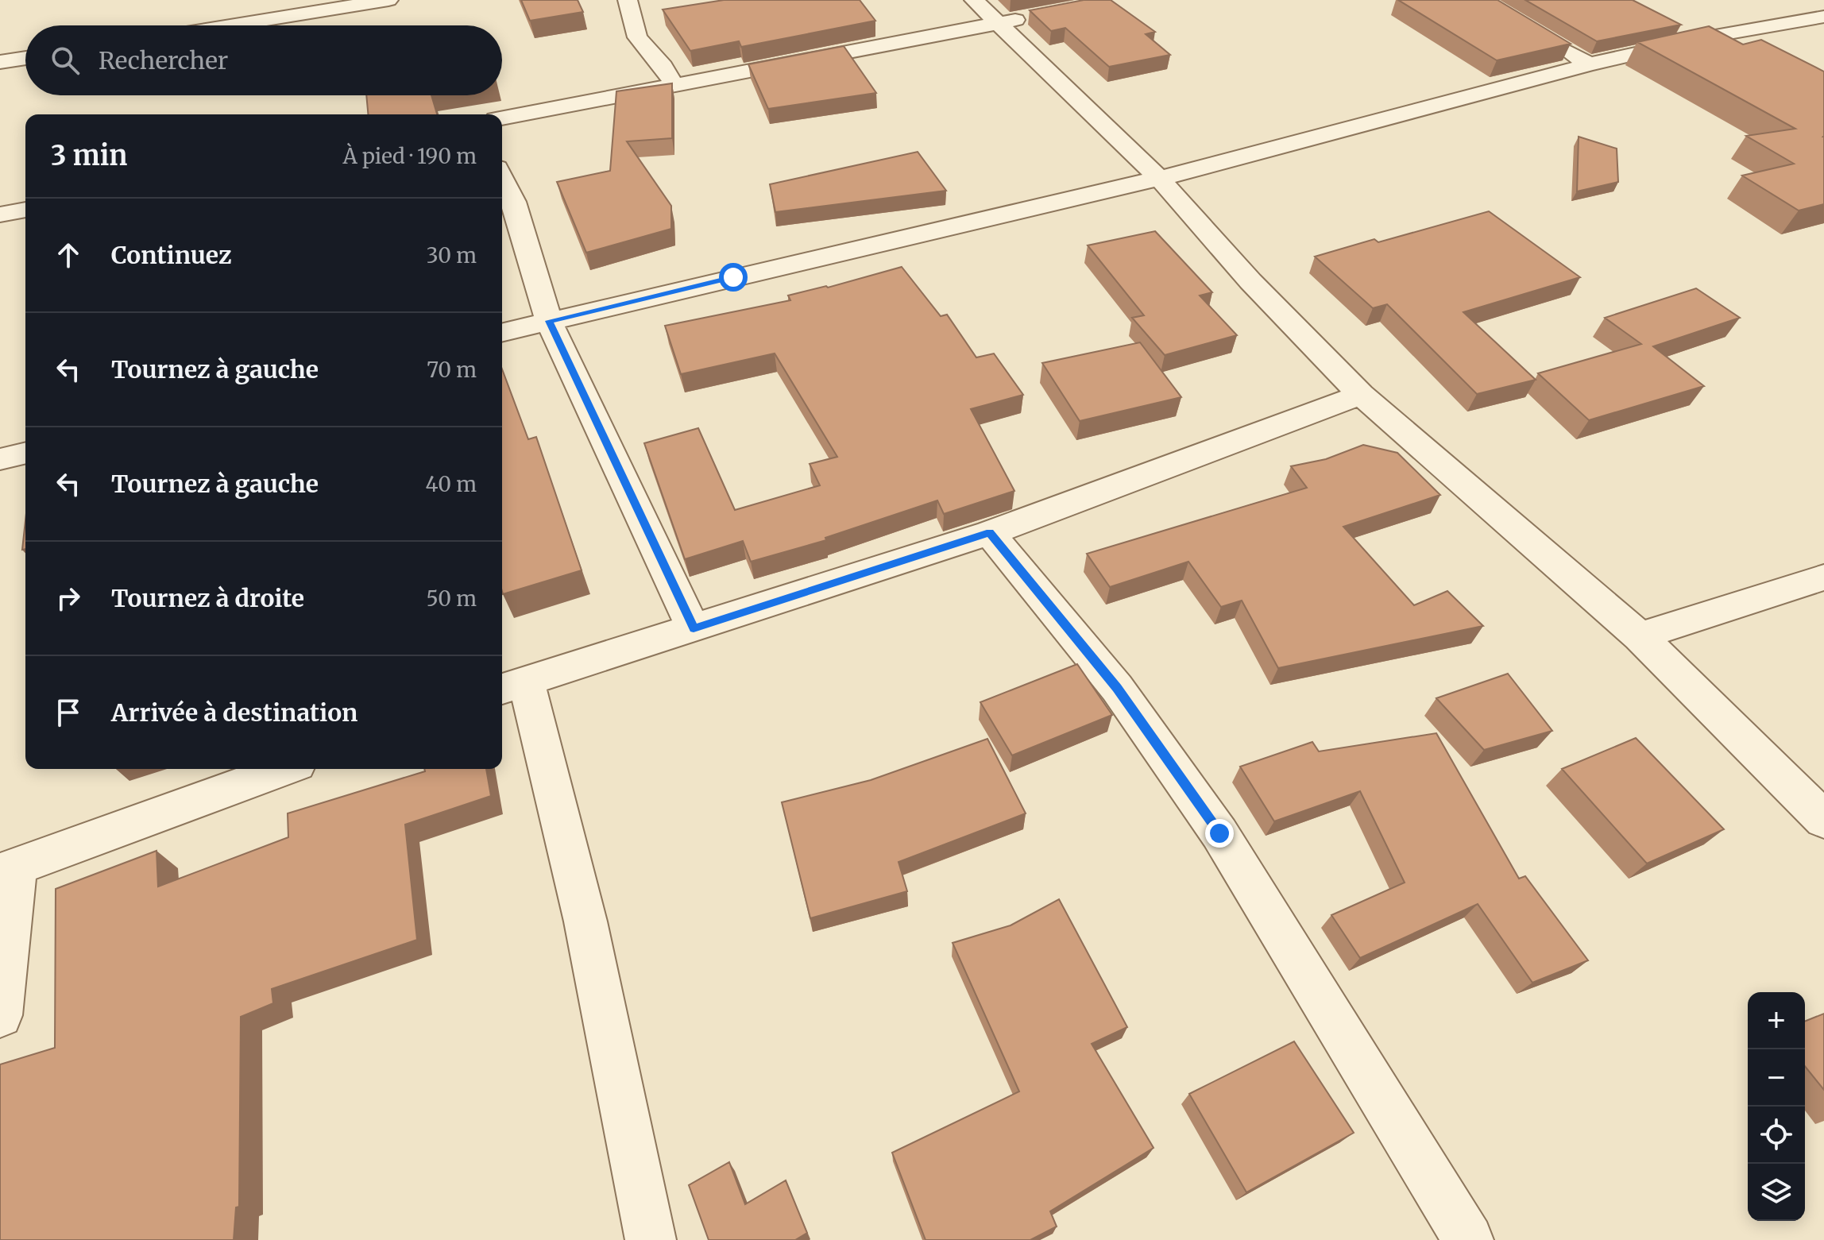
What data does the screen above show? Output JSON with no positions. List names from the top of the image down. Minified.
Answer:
{"page":{"search":"Rechercher","heading":["3 min","À pied · 190 m"],"list":[["Continuez","30 m"],["Tournez à gauche","70 m"],["Tournez à gauche","40 m"],["Tournez à droite","50 m"],"Arrivée à destination"],"map_buttons":["+","−"]}}
